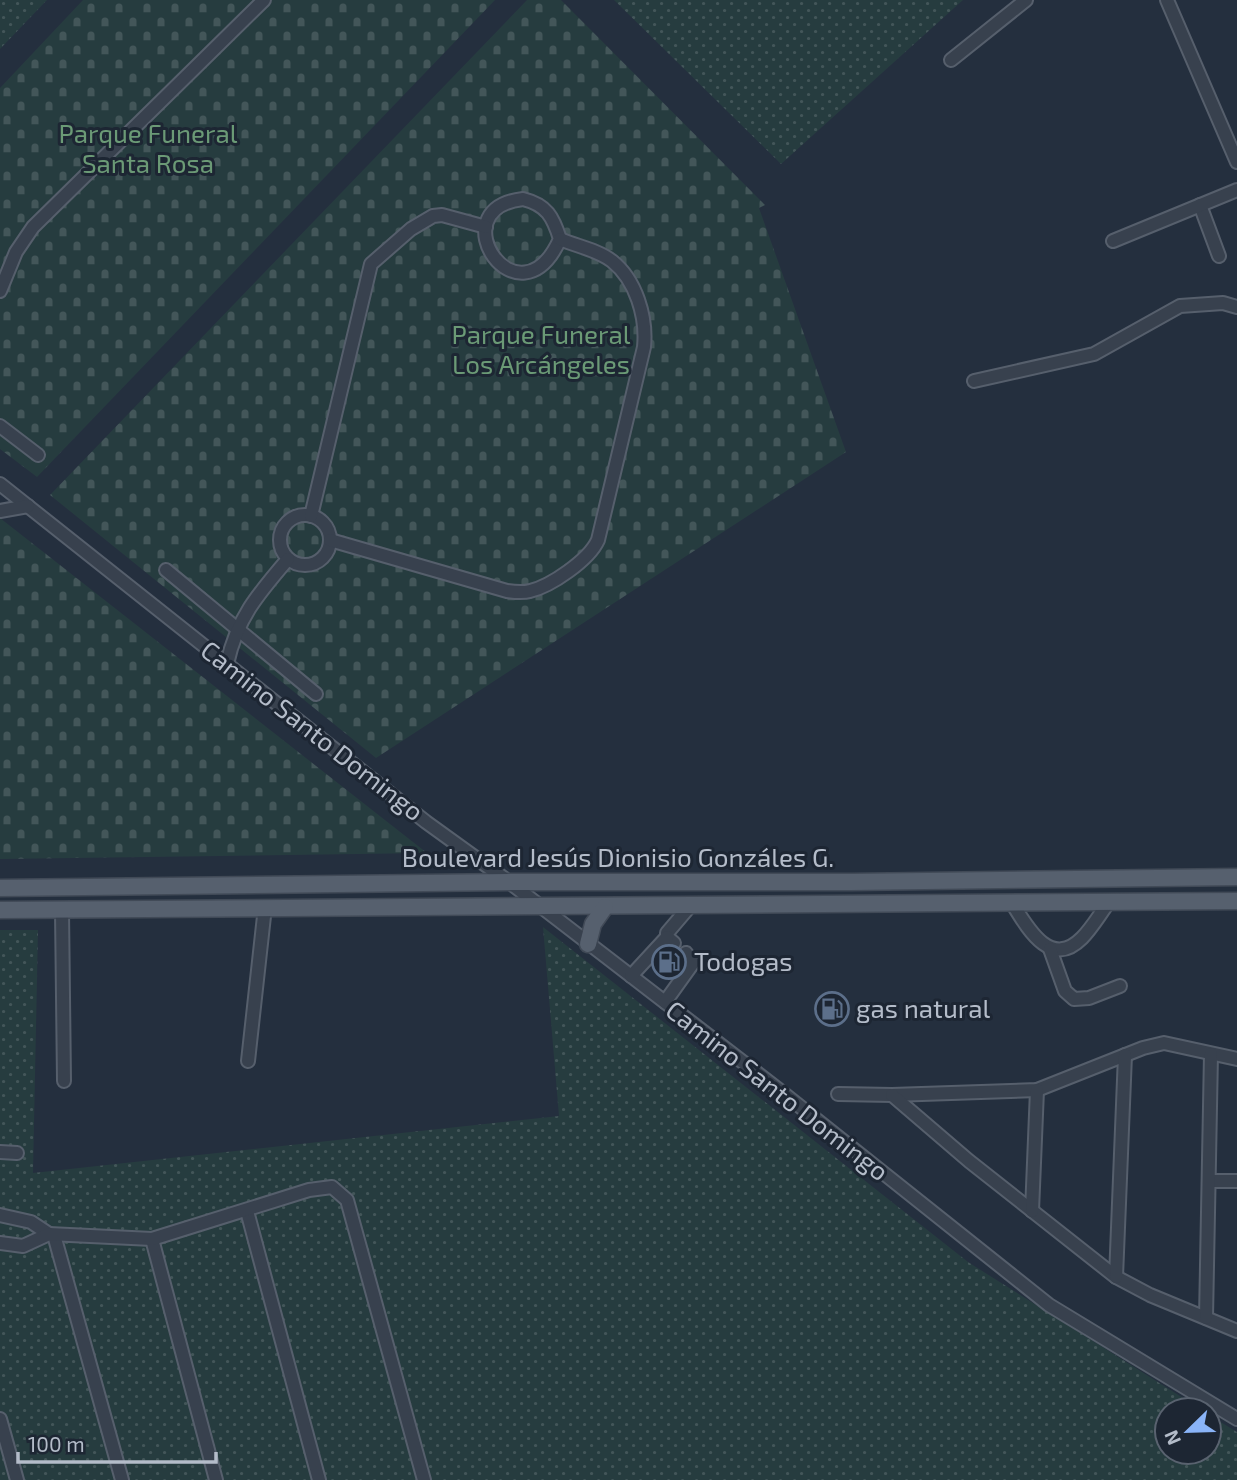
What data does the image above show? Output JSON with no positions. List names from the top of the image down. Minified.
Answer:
{"streets":{"main road":["Boulevard Jesús Dionisio Gonzáles G."],"street":["Camino Santo Domingo"]},"crossings":[["Camino Santo Domingo","Boulevard Jesús Dionisio Gonzáles G."]],"parks":["Parque Funeral Santa Rosa","Parque Funeral Los Arcángeles"],"places":{"fuel station":["Todogas","gas natural"]},"scale_bar":"100 m","north":"bottom left"}
